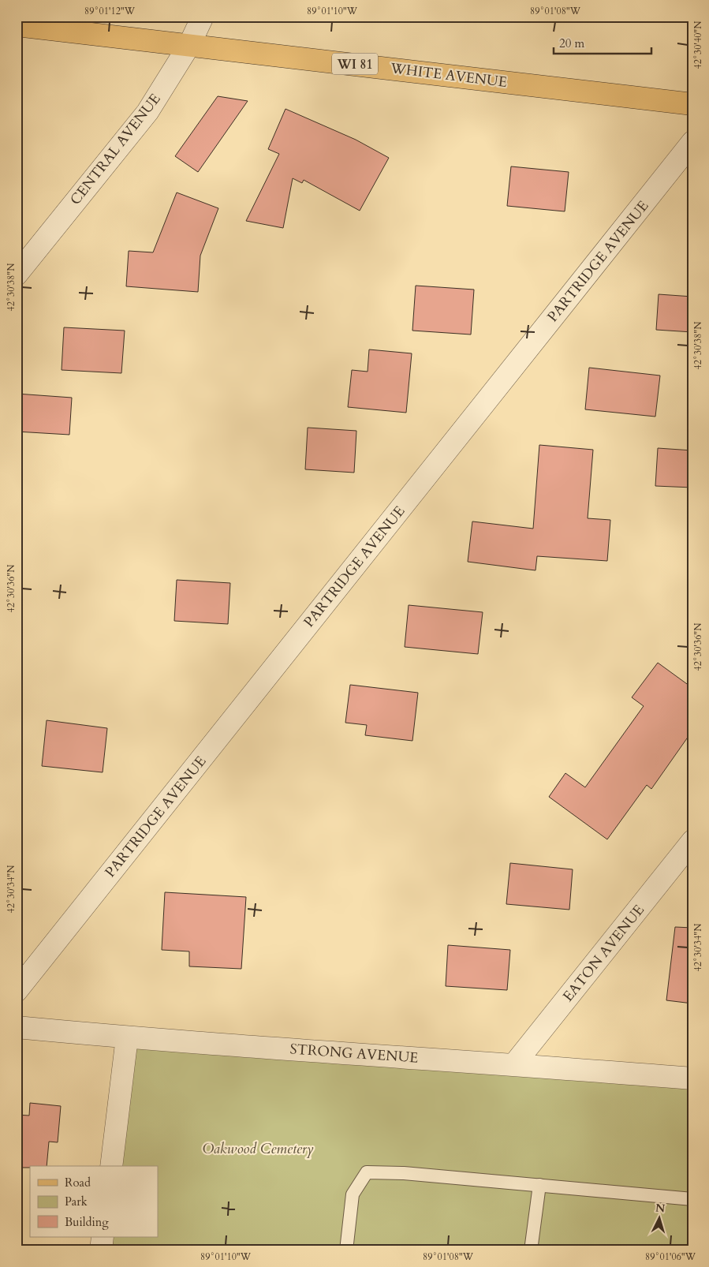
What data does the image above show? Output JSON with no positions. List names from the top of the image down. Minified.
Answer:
{"streets":{"main road":["WI 81","WHITE AVENUE"],"street":["CENTRAL AVENUE","PARTRIDGE AVENUE","EATON AVENUE","STRONG AVENUE"]},"crossings":[["WHITE AVENUE","CENTRAL AVENUE"],["EATON AVENUE","STRONG AVENUE"]],"parks":["Oakwood Cemetery"],"legend":["Road","Park","Building"],"scale_bar":"20 m","north":"top","coordinates":["89°01'12\"W","89°01'10\"W","89°01'08\"W","42°30'40\"N","42°30'38\"N","42°30'36\"N","42°30'34\"N","89°01'06\"W"]}
